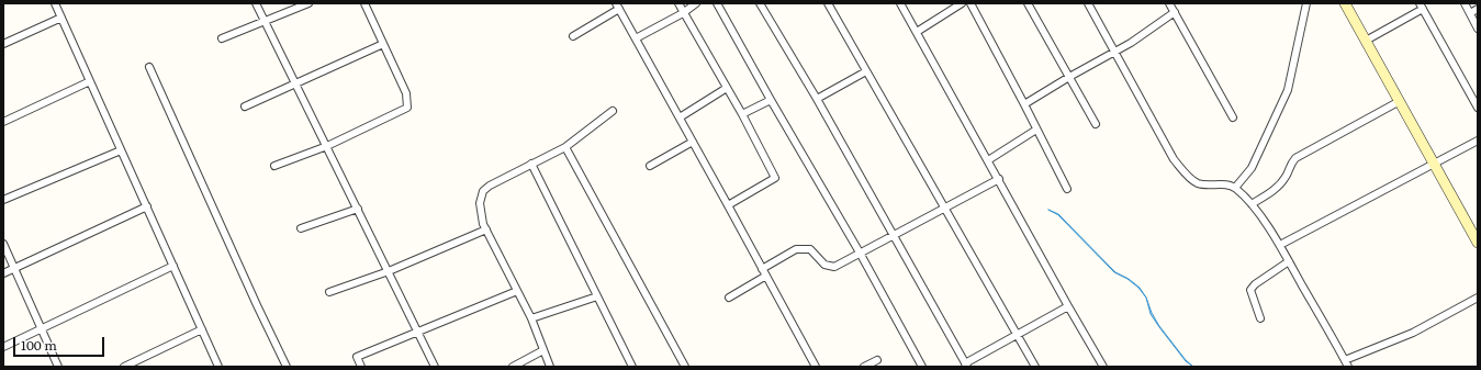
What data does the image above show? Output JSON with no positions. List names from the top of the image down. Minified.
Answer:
{"scale_bar":"100 m"}
